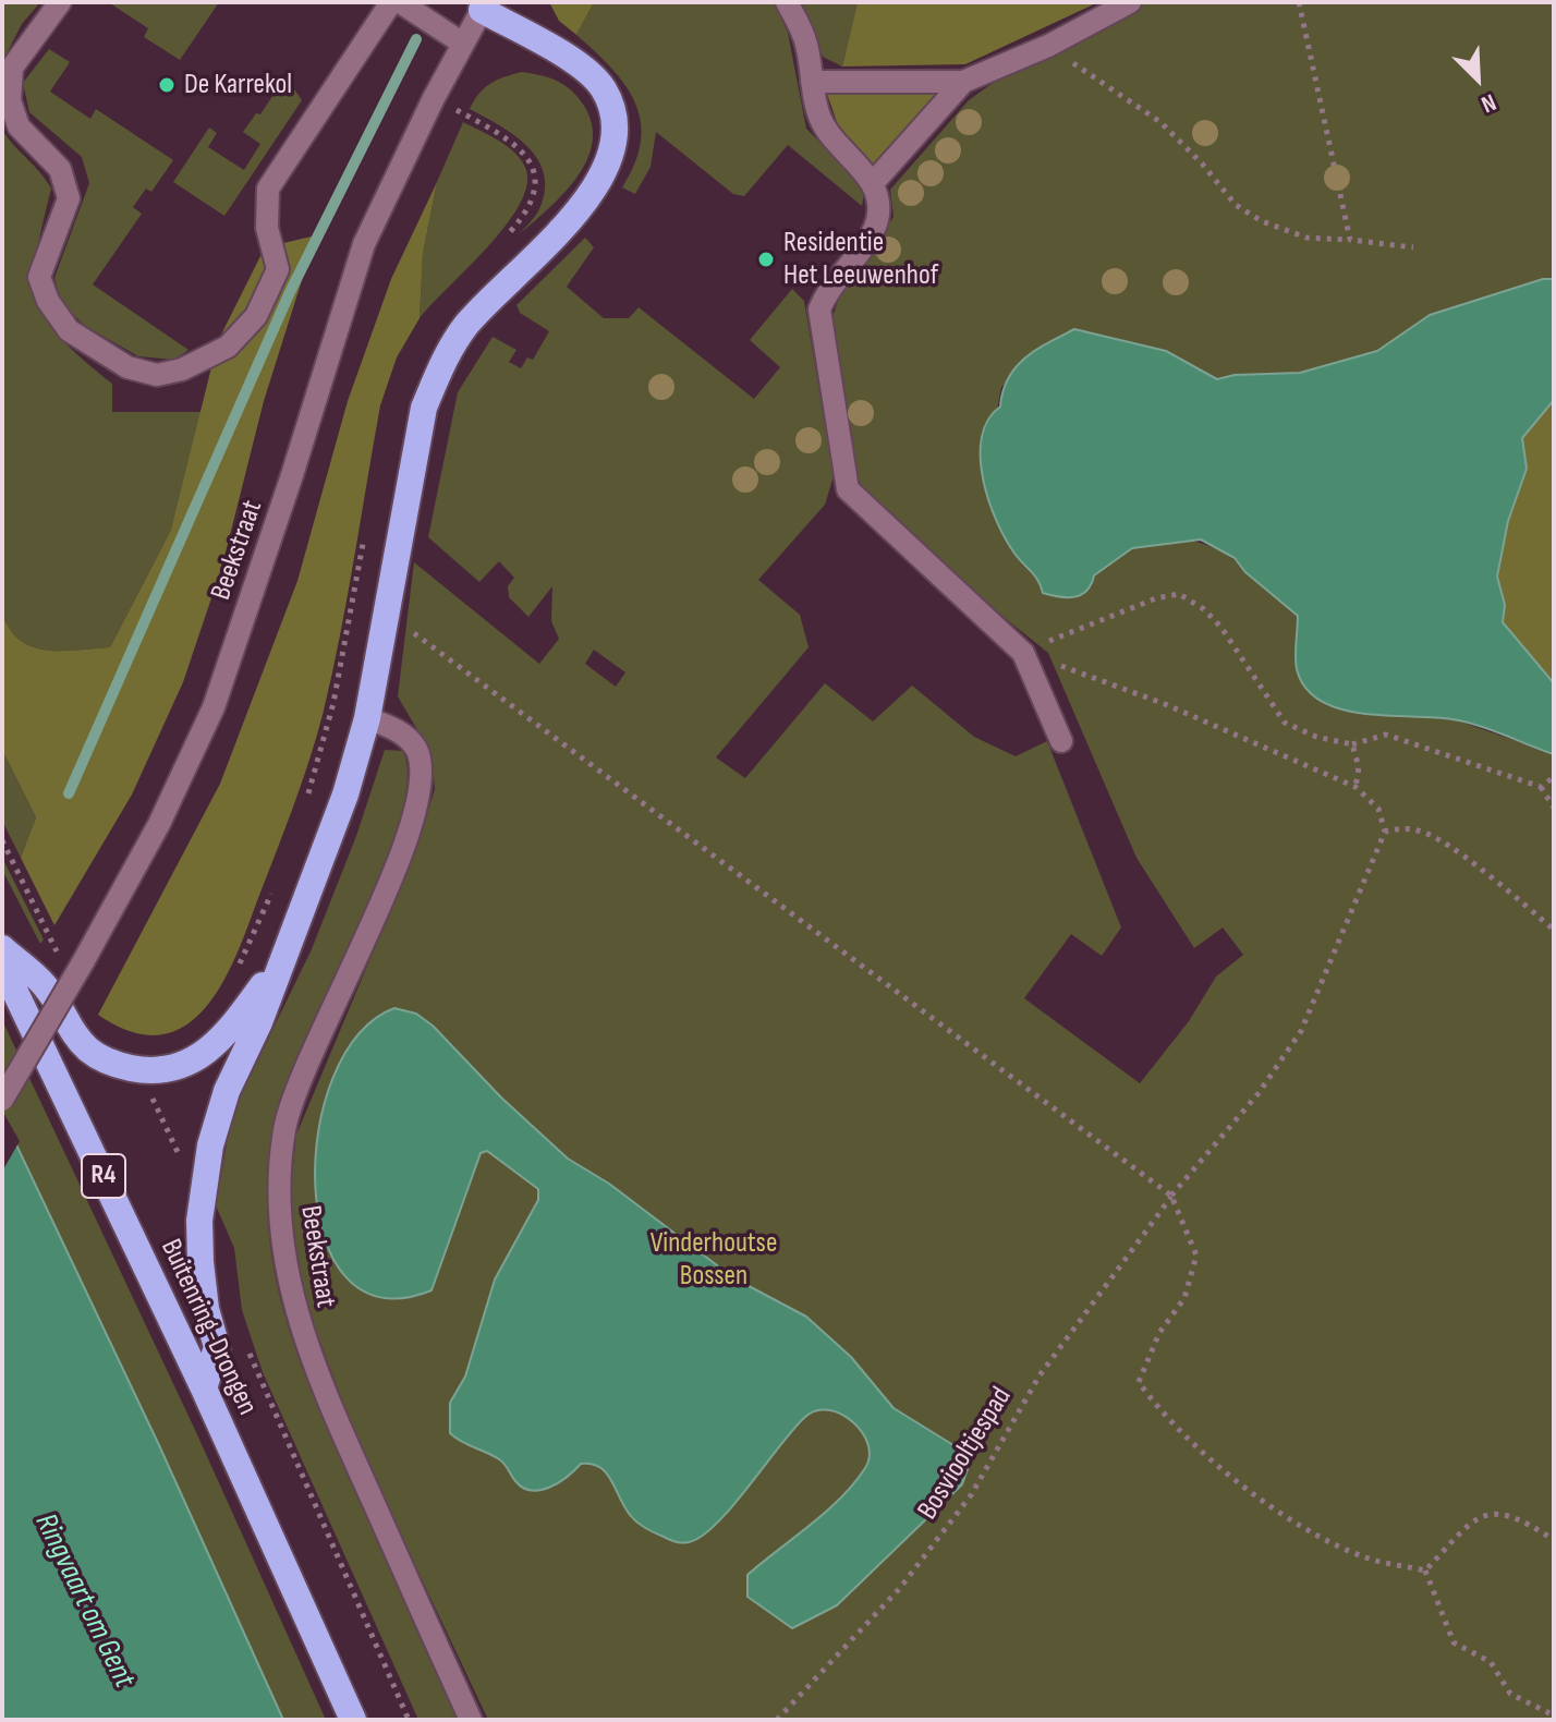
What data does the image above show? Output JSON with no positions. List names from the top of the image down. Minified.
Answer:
{"streets":{"highway":["R4","Buitenring-Drongen"],"street":["Beekstraat"],"path":["Bosviooltjespad"]},"water":["Ringvaart om Gent"],"parks":["Vinderhoutse Bossen"],"places":["De Karrekol","Residentie Het Leeuwenhof"],"north":"bottom right"}
